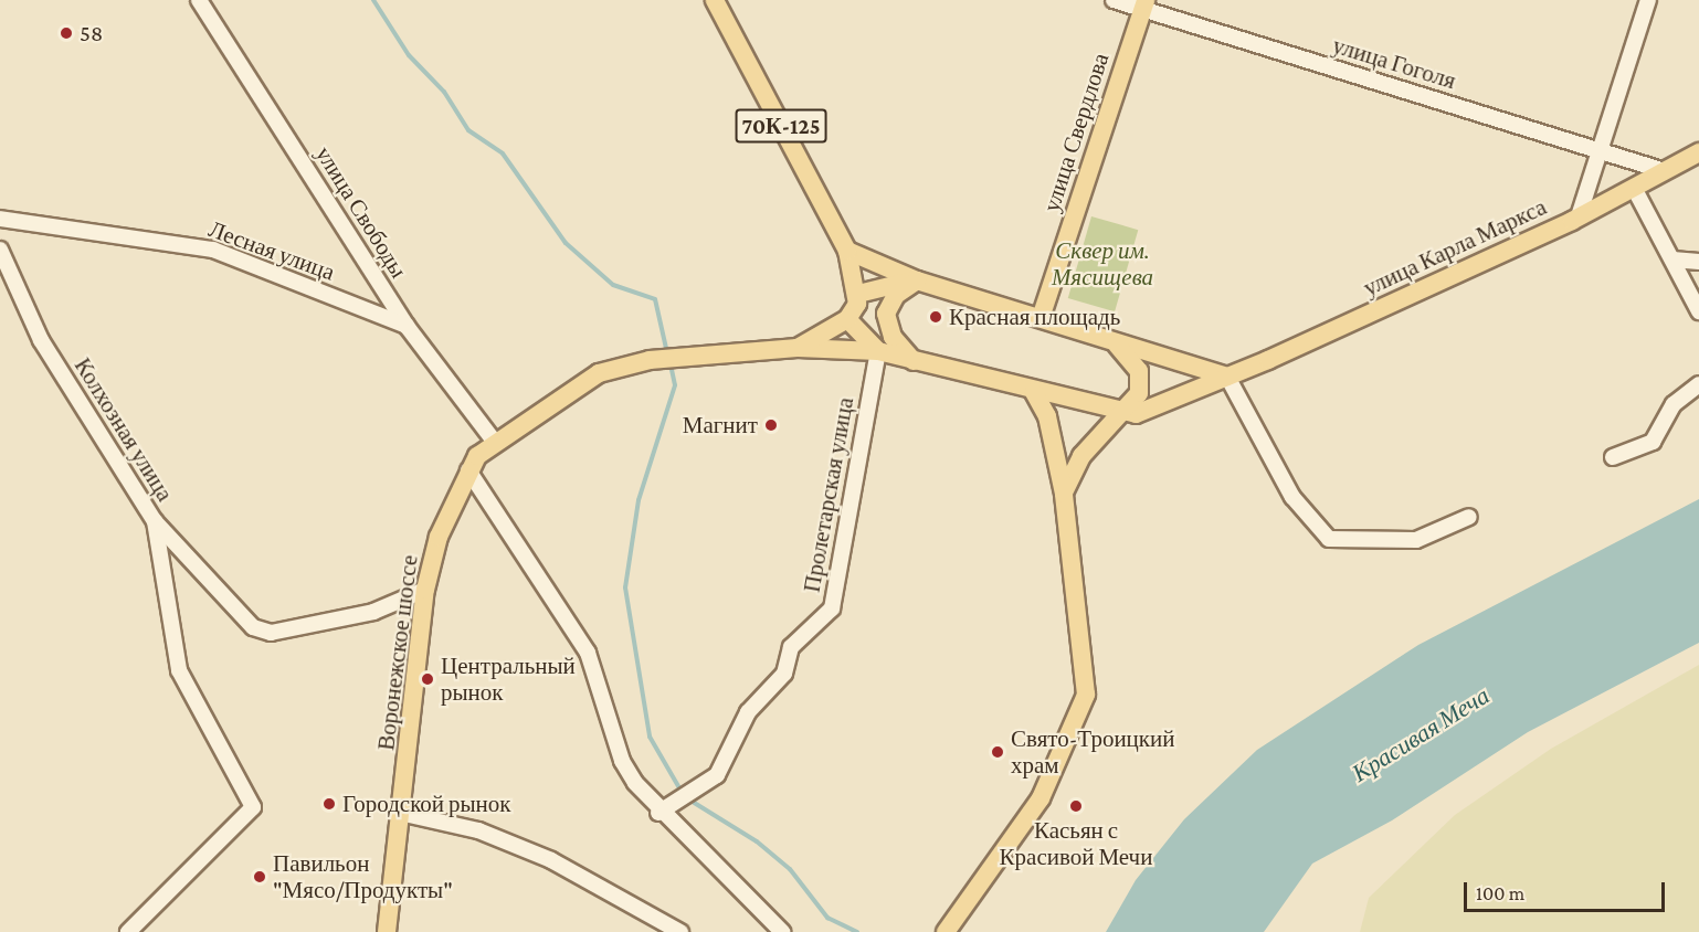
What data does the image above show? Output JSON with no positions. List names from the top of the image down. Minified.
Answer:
{"streets":{"main road":["70К-125","улица Свердлова","улица Карла Маркса","Воронежское шоссе"],"street":["улица Гоголя","улица Свободы","Лесная улица","Колхозная улица","Пролетарская улица"]},"crossings":[["улица Гоголя","улица Свердлова"],["улица Гоголя","улица Карла Маркса"],["улица Свободы","Лесная улица"],["улица Свободы","Воронежское шоссе"],["Пролетарская улица","Воронежское шоссе"]],"water":["Красивая Меча"],"parks":["Сквер им. Мясищева"],"places":["58","Красная площадь","Магнит","Центральный рынок","Свято-Троицкий храм","Городской рынок","Касьян с Красивой Мечи","Павильон \"Мясо/Продукты\""],"scale_bar":"100 m"}
